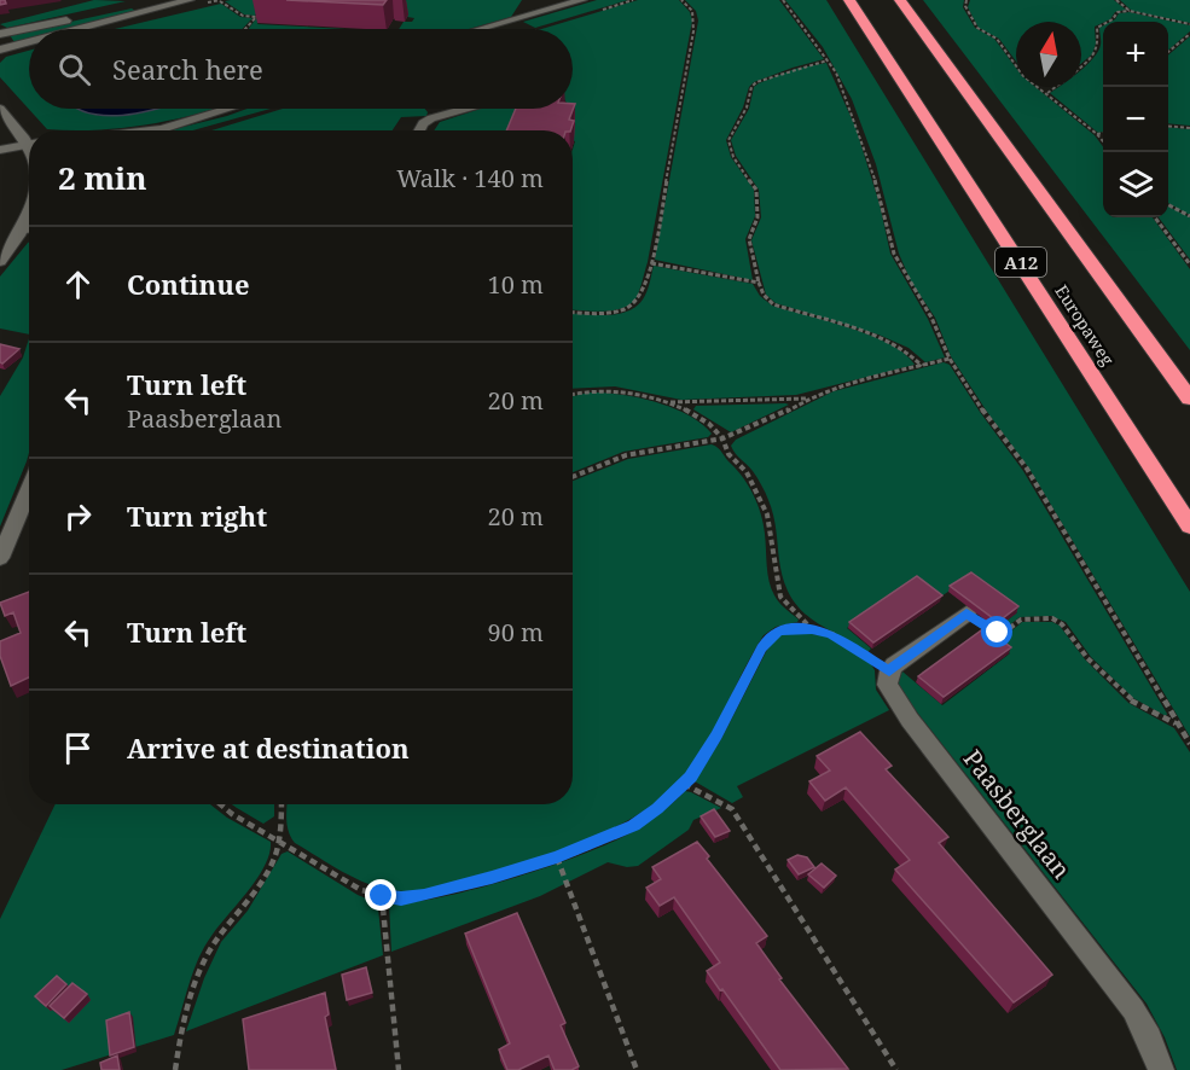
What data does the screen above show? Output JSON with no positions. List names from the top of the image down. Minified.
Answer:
{"streets":{"highway":["A12","Europaweg"],"street":["Paasberglaan"]},"north":"top","page":{"map_buttons":["+","−"],"search":"Search here","heading":["2 min","Walk · 140 m"],"list":[["Continue","10 m"],["Turn left","Paasberglaan","20 m"],["Turn right","20 m"],["Turn left","90 m"],"Arrive at destination"]}}
